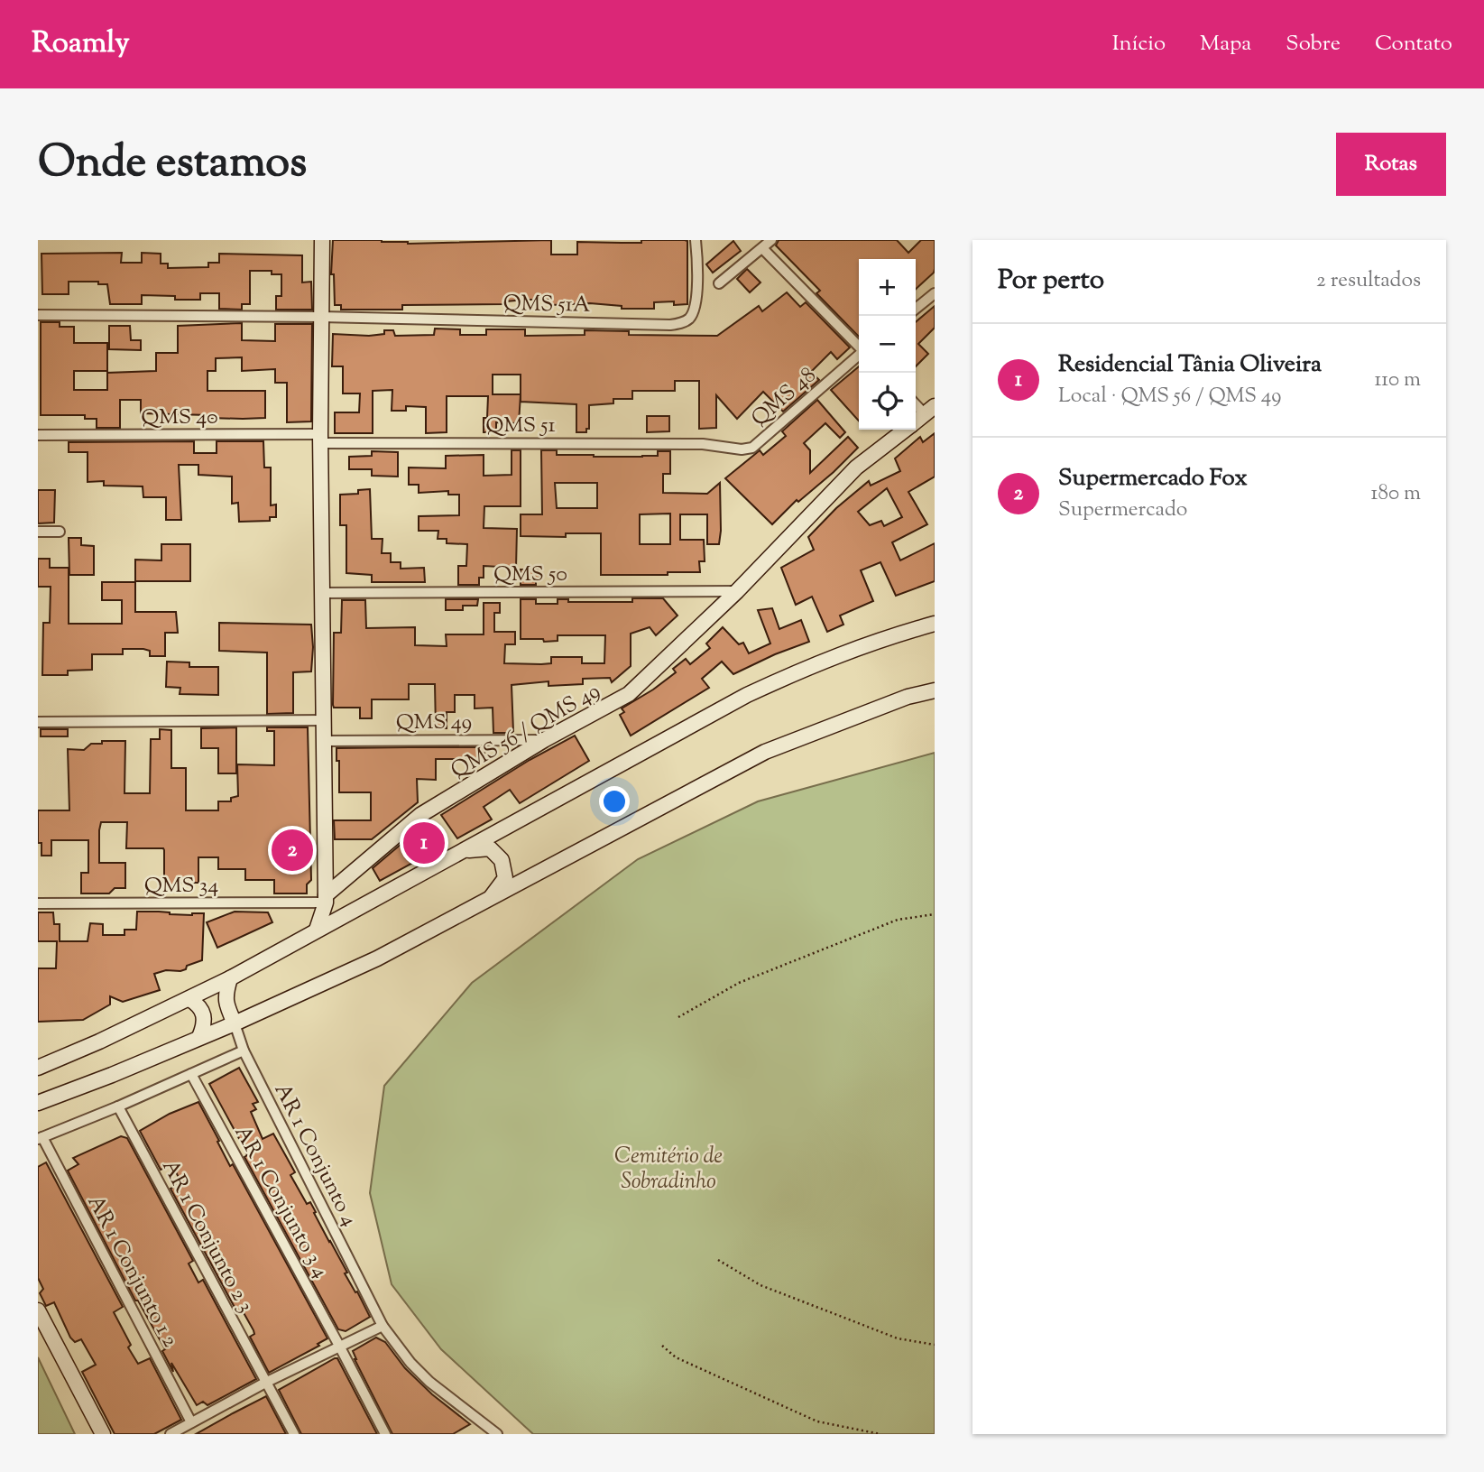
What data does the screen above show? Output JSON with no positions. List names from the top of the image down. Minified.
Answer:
{"streets":{"main road":["QMS 56 / QMS 49"],"street":["QMS 51A","QMS 48","QMS 40","QMS 51","QMS 50","QMS 49","QMS 34","AR 1 Conjunto 4","AR 1 Conjunto 3 4","AR 1 Conjunto 2 3","AR 1 Conjunto 1 2"]},"crossings":[["QMS 48","QMS 51"],["QMS 40","QMS 51"],["QMS 50","QMS 56 / QMS 49"],["QMS 49","QMS 56 / QMS 49"],["QMS 56 / QMS 49","QMS 34"]],"parks":["Cemitério de Sobradinho"],"page":{"header":"Roamly","nav":["Início","Mapa","Sobre","Contato"],"title":"Onde estamos","buttons":"Rotas","heading":["Por perto","2 resultados"],"map_buttons":["+","−"],"list":[{"mark":"1","name":"Residencial Tânia Oliveira","note":"Local · QMS 56 / QMS 49","value":"110 m"},{"mark":"2","name":"Supermercado Fox","note":"Supermercado","value":"180 m"}],"pins":["1","2"]}}
